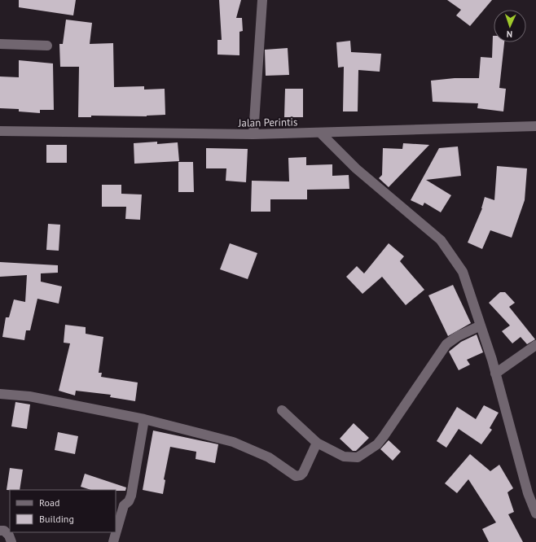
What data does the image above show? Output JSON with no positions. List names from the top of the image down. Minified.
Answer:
{"streets":{"street":["Jalan Perintis"]},"legend":["Road","Building"],"north":"bottom"}
